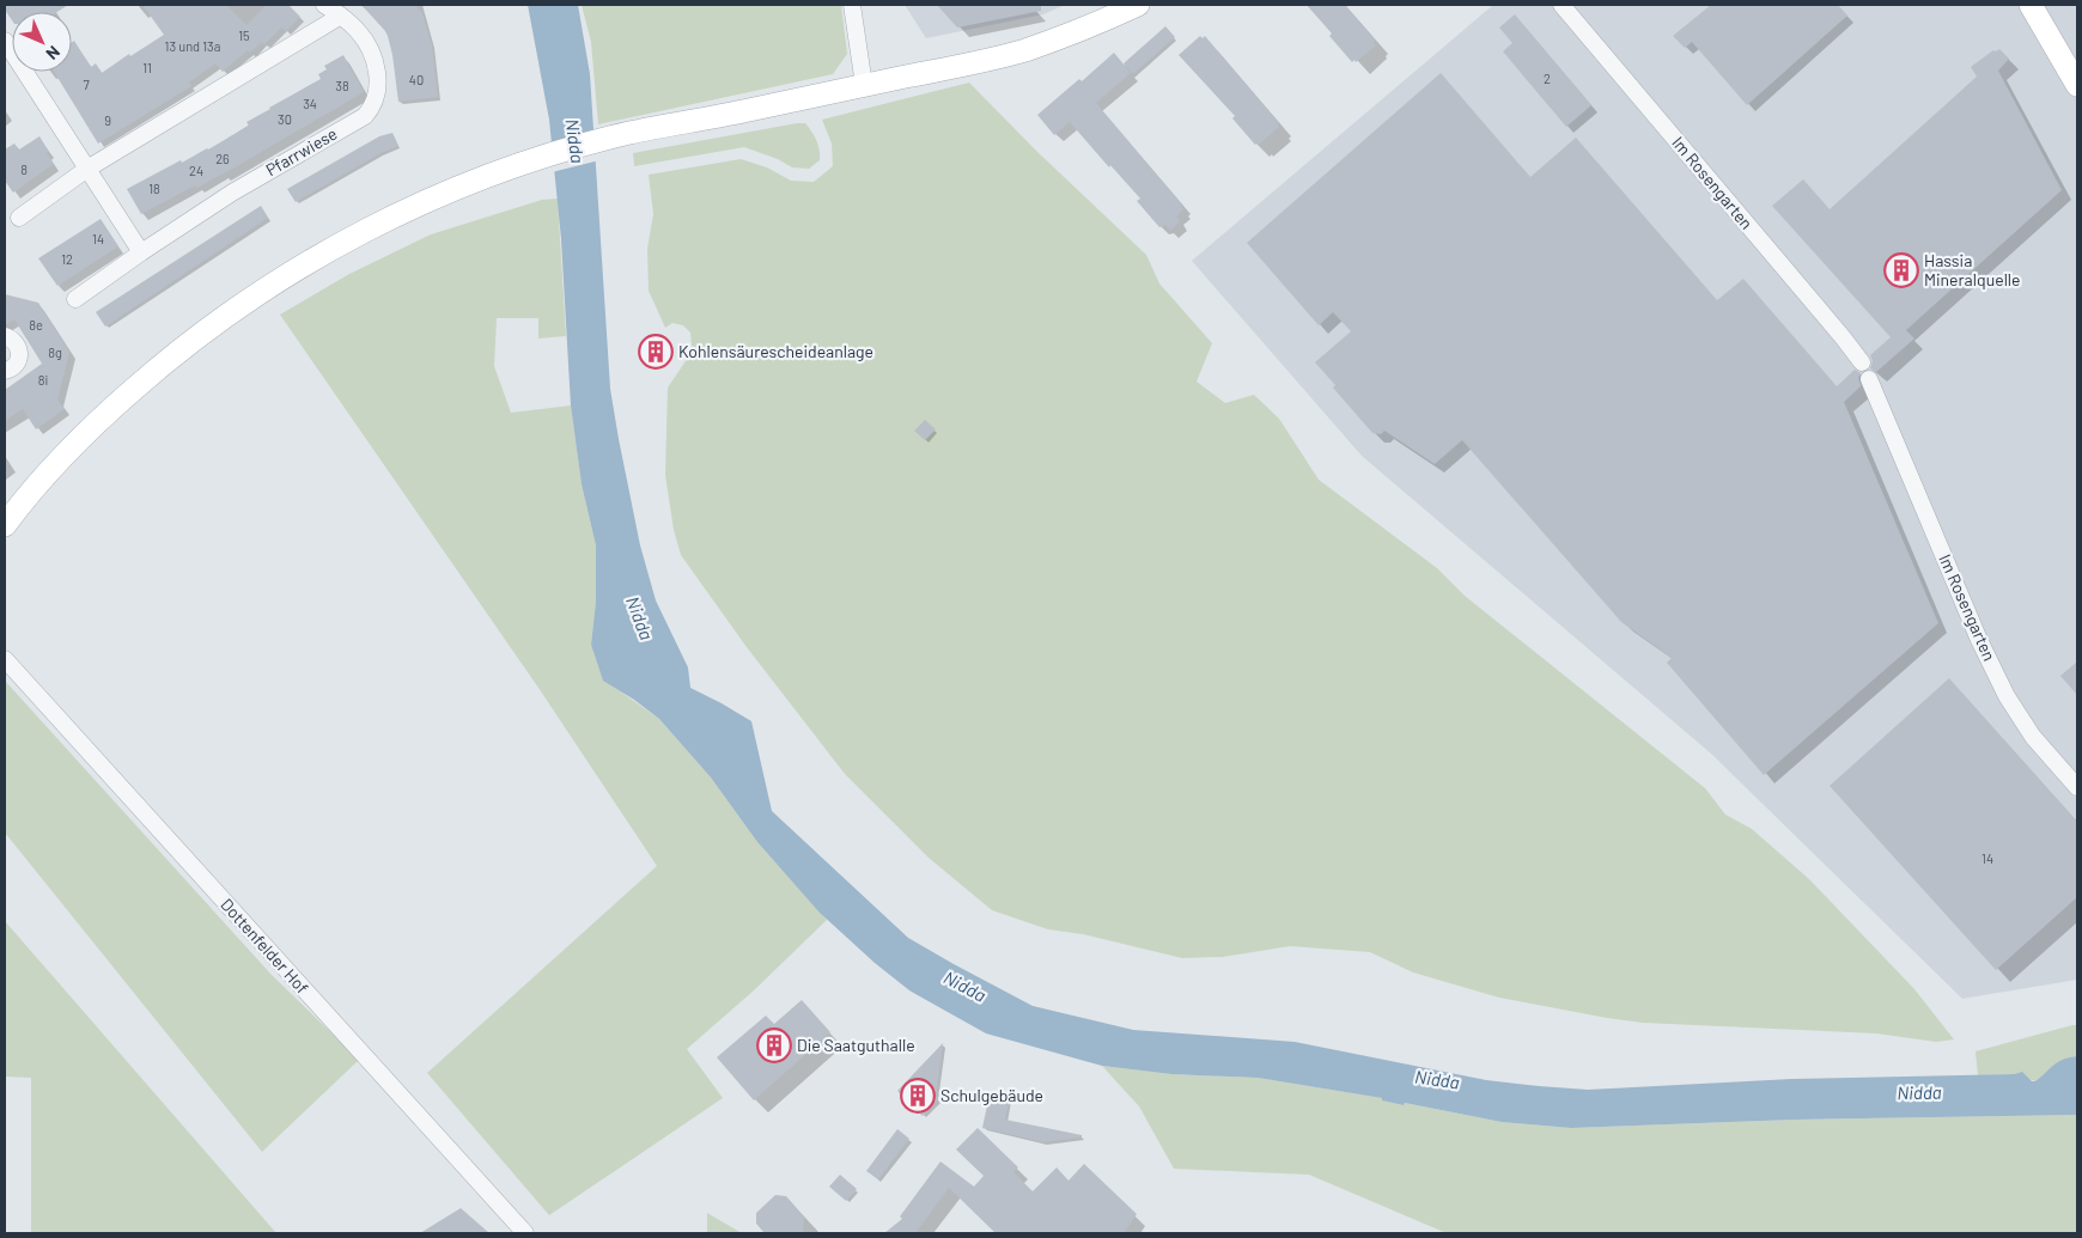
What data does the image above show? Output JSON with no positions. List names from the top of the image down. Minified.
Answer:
{"streets":{"street":["Pfarrwiese","Im Rosengarten","Dottenfelder Hof"]},"water":["Nidda"],"places":{"building":["Hassia Mineralquelle","Kohlensäurescheideanlage","Die Saatguthalle","Schulgebäude"]},"house_numbers":["15","13 und 13a","11","2","40","7","38","34","30","9","26","8","24","18","14","12","8e","8g","8i","14"],"north":"bottom right"}
